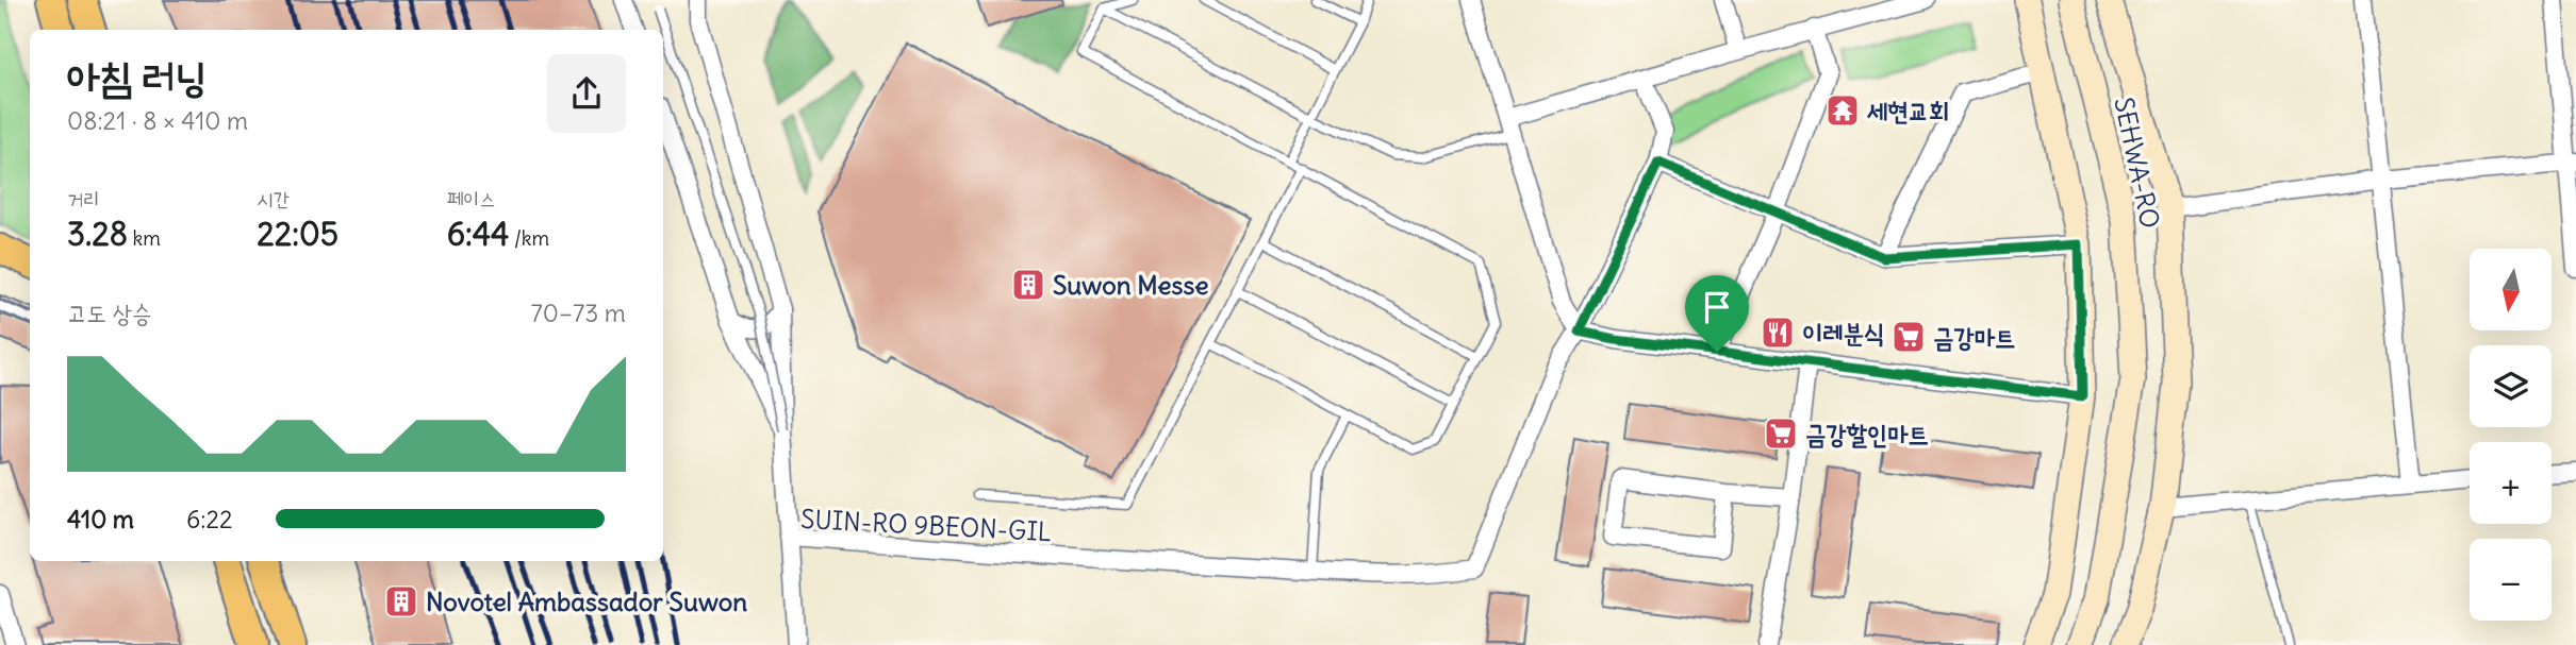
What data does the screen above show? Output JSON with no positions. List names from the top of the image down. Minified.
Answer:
{"streets":{"main road":["SEHWA-RO"],"street":["SUIN-RO 9BEON-GIL"]},"places":{"temple":["세현교회"],"building":["Suwon Messe","Novotel Ambassador Suwon"],"restaurant":["이레분식"],"supermarket":["금강마트","금강할인마트"]},"north":"bottom","page":{"heading":["아침 러닝","08:21 · 8 × 410 m"],"stats":[["거리","3.28 km"],["시간","22:05"],["페이스","6:44 /km"]],"map_buttons":["+","−"],"chart":["고도 상승","70–73 m"],"list":[{"name":"410 m","note":"6:22"}]}}
